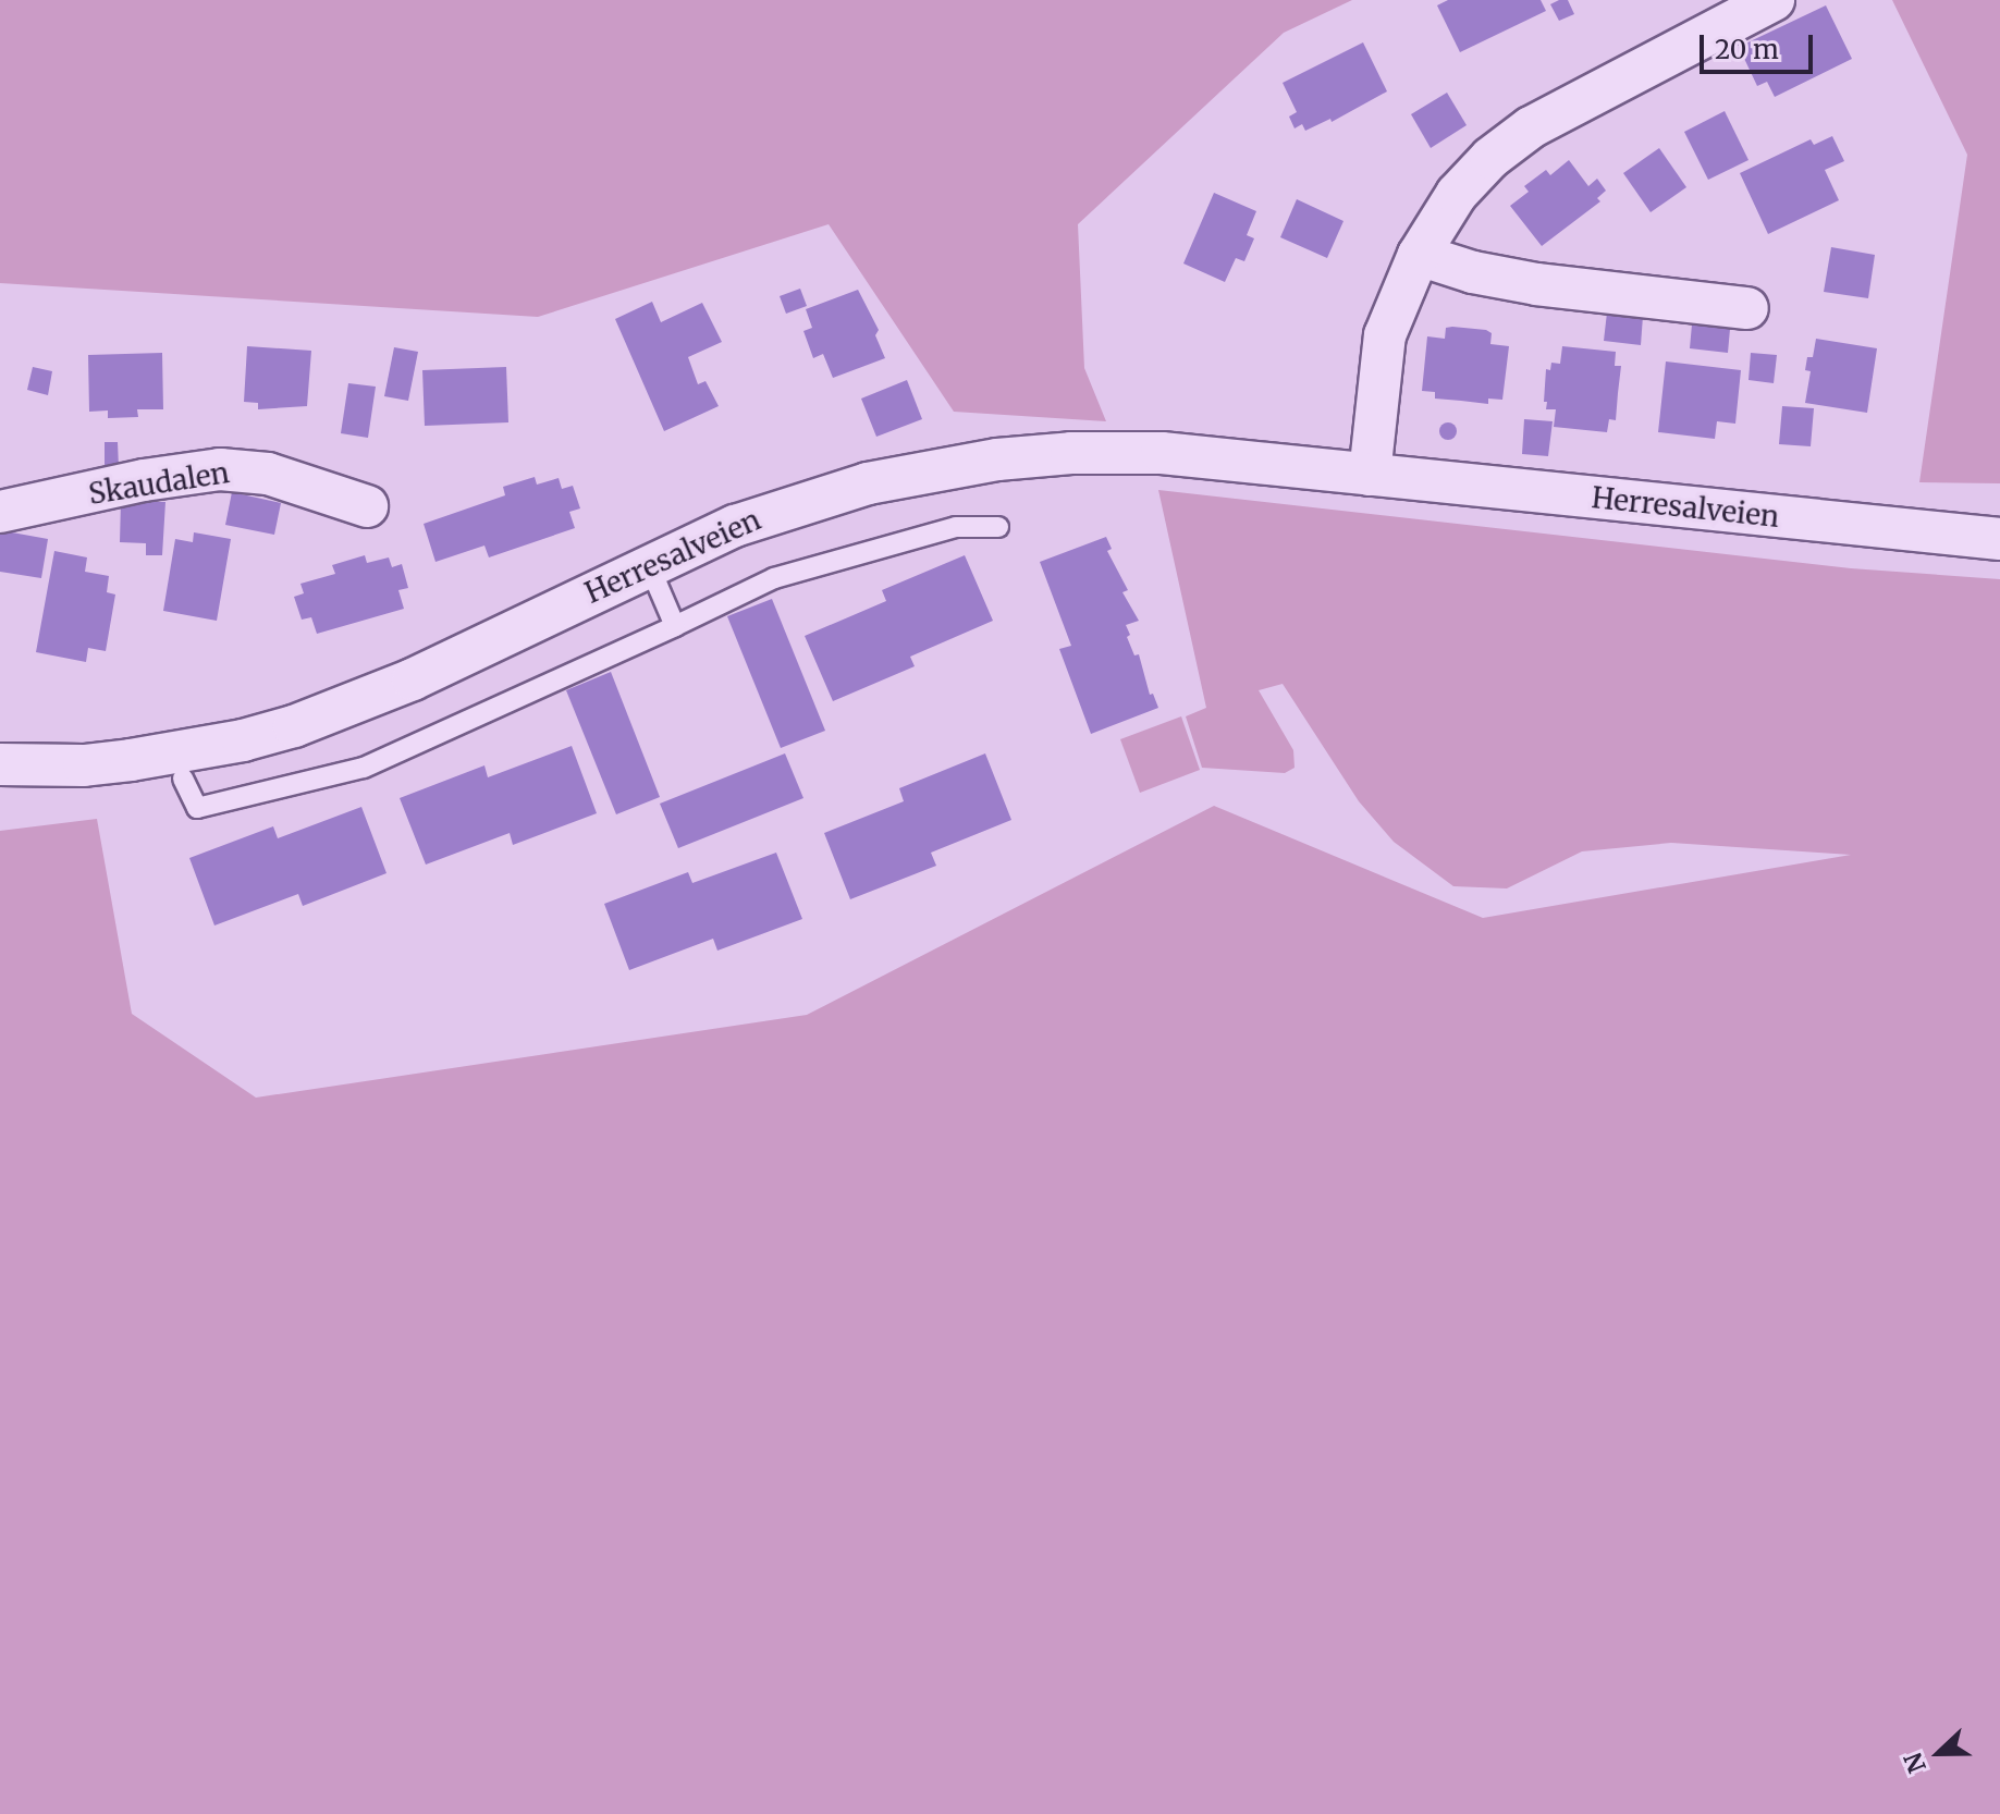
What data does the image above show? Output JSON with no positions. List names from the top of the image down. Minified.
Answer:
{"streets":{"street":["Skaudalen","Herresalveien"]},"scale_bar":"20 m","north":"left"}
